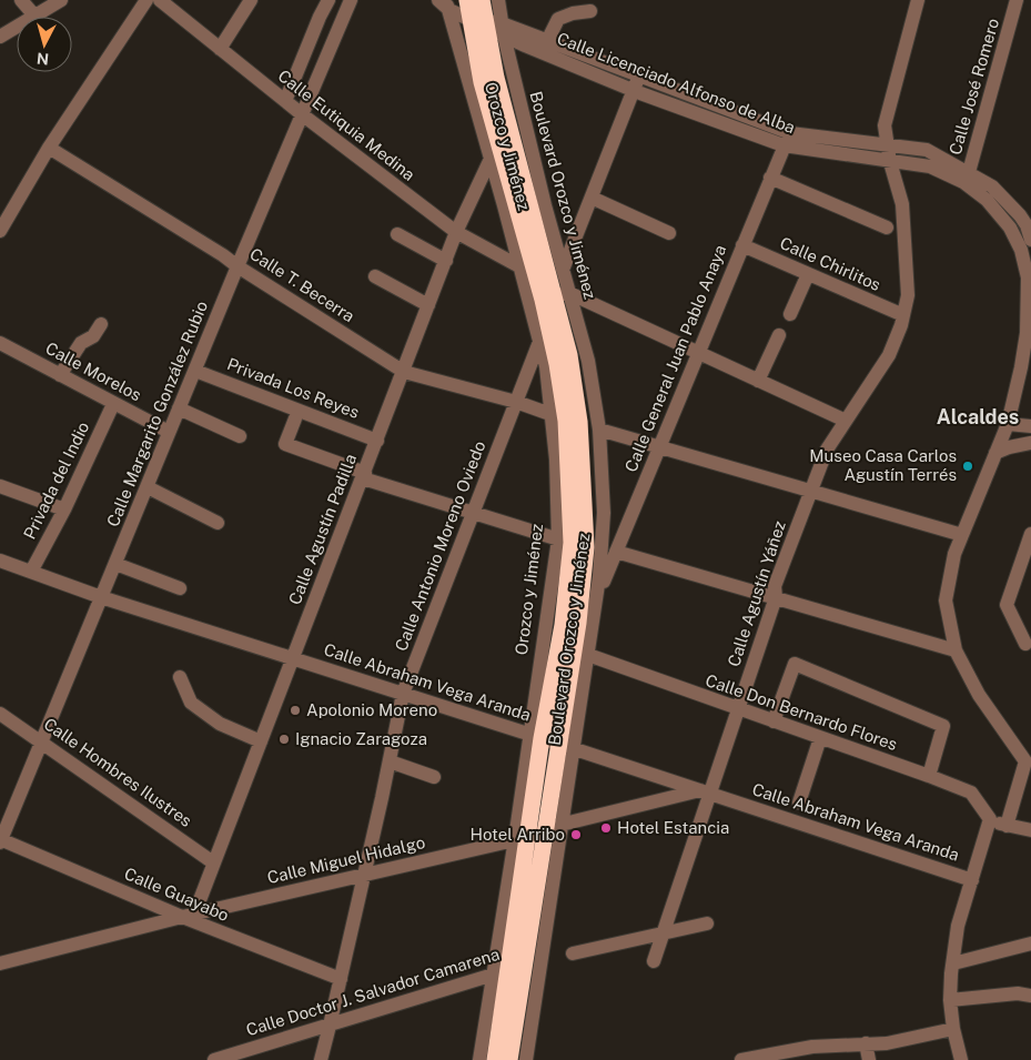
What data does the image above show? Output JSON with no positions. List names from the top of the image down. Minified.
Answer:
{"streets":{"highway":["Orozco y Jiménez"],"street":["Calle Licenciado Alfonso de Alba","Calle José Romero","Calle Eutiquia Medina","Boulevard Orozco y Jiménez","Calle Chirlitos","Calle T. Becerra","Calle General Juan Pablo Anaya","Calle Morelos","Privada Los Reyes","Calle Margarito González Rubio","Privada del Indio","Calle Agustín Padilla","Calle Antonio Moreno Oviedo","Calle Agustín Yáñez","Calle Abraham Vega Aranda","Calle Don Bernardo Flores","Calle Hombres Ilustres","Calle Miguel Hidalgo","Calle Guayabo","Calle Doctor J. Salvador Camarena"]},"crossings":[["Calle Licenciado Alfonso de Alba","Calle José Romero"],["Calle Licenciado Alfonso de Alba","Orozco y Jiménez"],["Calle Licenciado Alfonso de Alba","Boulevard Orozco y Jiménez"],["Calle Licenciado Alfonso de Alba","Calle General Juan Pablo Anaya"],["Calle Licenciado Alfonso de Alba","Calle Agustín Yáñez"],["Calle Eutiquia Medina","Orozco y Jiménez"],["Calle Eutiquia Medina","Calle Margarito González Rubio"],["Calle Eutiquia Medina","Calle Agustín Padilla"],["Orozco y Jiménez","Boulevard Orozco y Jiménez"],["Orozco y Jiménez","Calle T. Becerra"],["Orozco y Jiménez","Calle Agustín Padilla"],["Orozco y Jiménez","Calle Antonio Moreno Oviedo"],["Orozco y Jiménez","Calle Abraham Vega Aranda"],["Orozco y Jiménez","Calle Miguel Hidalgo"],["Orozco y Jiménez","Calle Doctor J. Salvador Camarena"],["Boulevard Orozco y Jiménez","Calle General Juan Pablo Anaya"],["Boulevard Orozco y Jiménez","Calle Abraham Vega Aranda"],["Boulevard Orozco y Jiménez","Calle Don Bernardo Flores"],["Calle Chirlitos","Calle General Juan Pablo Anaya"],["Calle Chirlitos","Calle Agustín Yáñez"],["Calle T. Becerra","Calle Margarito González Rubio"],["Calle T. Becerra","Calle Agustín Padilla"],["Calle T. Becerra","Calle Antonio Moreno Oviedo"],["Calle Morelos","Calle Margarito González Rubio"],["Calle Morelos","Privada del Indio"],["Privada Los Reyes","Calle Margarito González Rubio"],["Privada Los Reyes","Calle Agustín Padilla"],["Calle Margarito González Rubio","Calle Abraham Vega Aranda"],["Calle Margarito González Rubio","Calle Hombres Ilustres"],["Calle Margarito González Rubio","Calle Guayabo"],["Privada del Indio","Calle Abraham Vega Aranda"],["Calle Agustín Padilla","Calle Abraham Vega Aranda"],["Calle Agustín Padilla","Calle Hombres Ilustres"],["Calle Agustín Padilla","Calle Miguel Hidalgo"],["Calle Agustín Padilla","Calle Guayabo"],["Calle Antonio Moreno Oviedo","Calle Abraham Vega Aranda"],["Calle Antonio Moreno Oviedo","Calle Miguel Hidalgo"],["Calle Antonio Moreno Oviedo","Calle Guayabo"],["Calle Antonio Moreno Oviedo","Calle Doctor J. Salvador Camarena"],["Calle Agustín Yáñez","Calle Abraham Vega Aranda"],["Calle Agustín Yáñez","Calle Don Bernardo Flores"],["Calle Agustín Yáñez","Calle Miguel Hidalgo"],["Calle Abraham Vega Aranda","Calle Miguel Hidalgo"],["Calle Miguel Hidalgo","Calle Guayabo"]],"districts":["Alcaldes"],"places":["Museo Casa Carlos Agustín Terrés","Apolonio Moreno","Ignacio Zaragoza","Hotel Estancia","Hotel Arribo"],"north":"bottom"}
